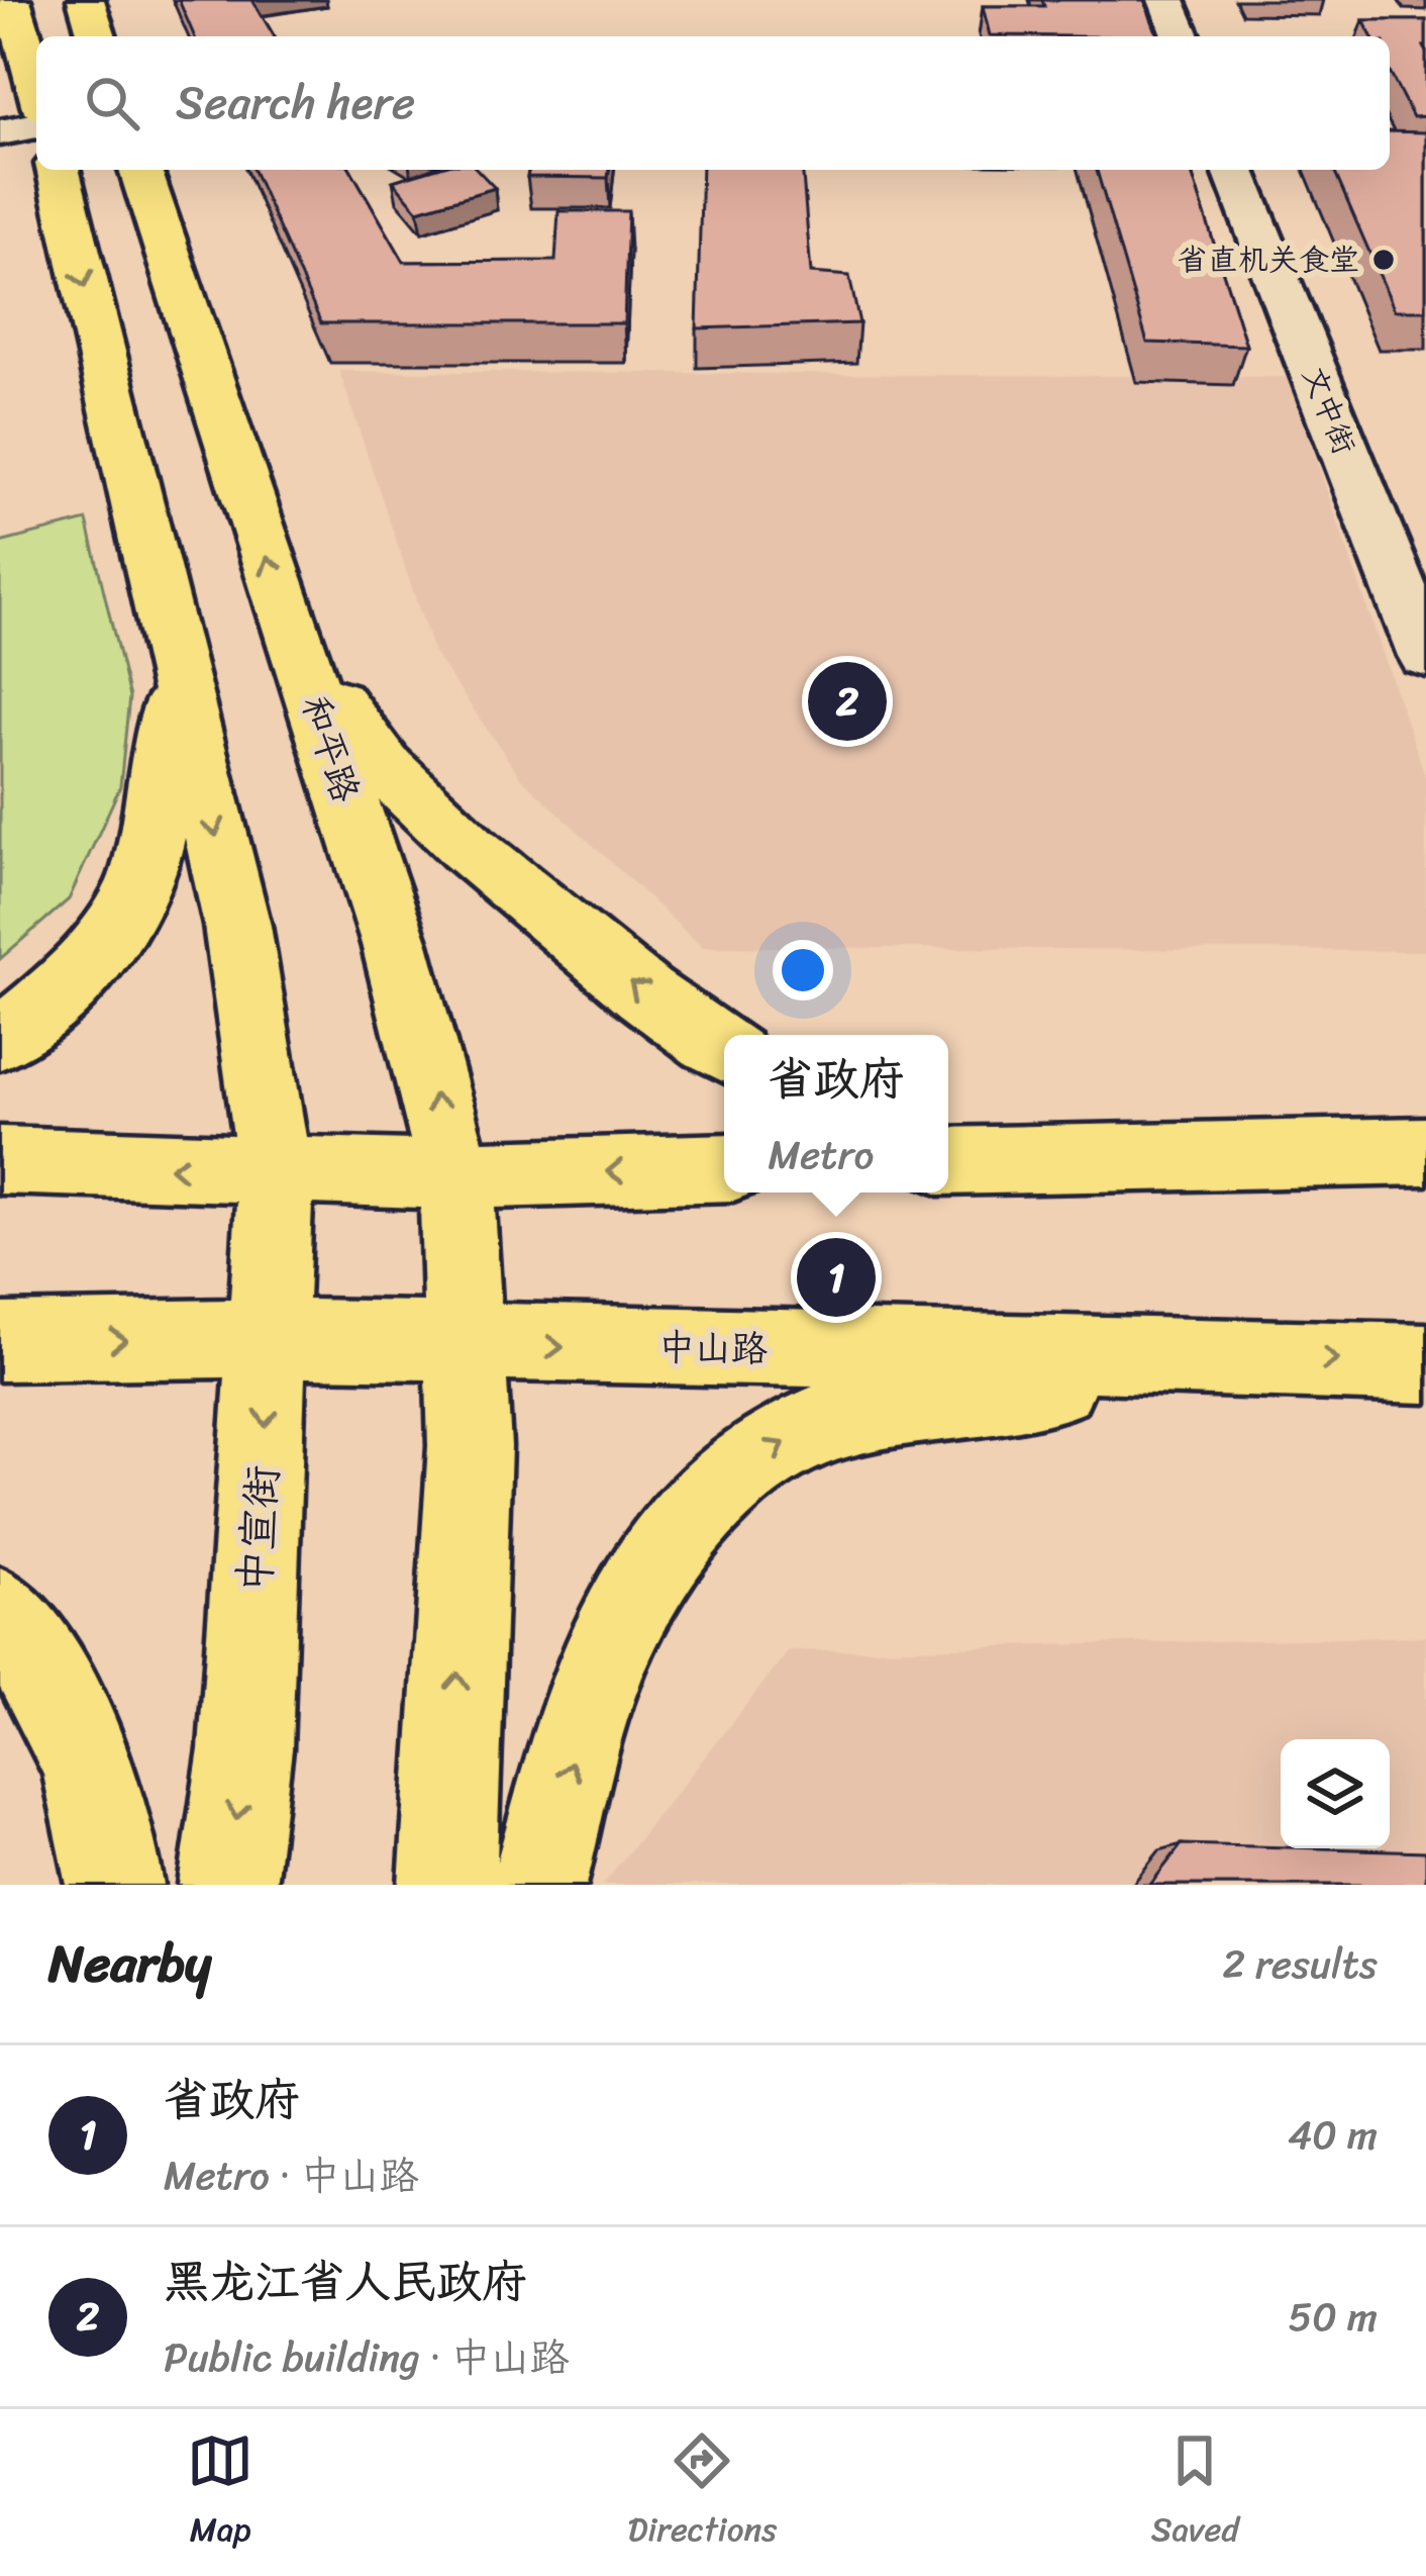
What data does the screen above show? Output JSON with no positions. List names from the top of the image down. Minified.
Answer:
{"streets":{"main road":["和平路","中山路","中宣街"],"street":["文中街"]},"crossings":[["和平路","中山路"],["中山路","中宣街"]],"places":["省直机关食堂"],"page":{"search":"Search here","pins":["2","1"],"popup":["省政府","Metro"],"heading":["Nearby","2 results"],"list":[{"mark":"1","name":"省政府","note":"Metro · 中山路","value":"40 m"},{"mark":"2","name":"黑龙江省人民政府","note":"Public building · 中山路","value":"50 m"}],"nav":["Map","Directions","Saved"]}}
